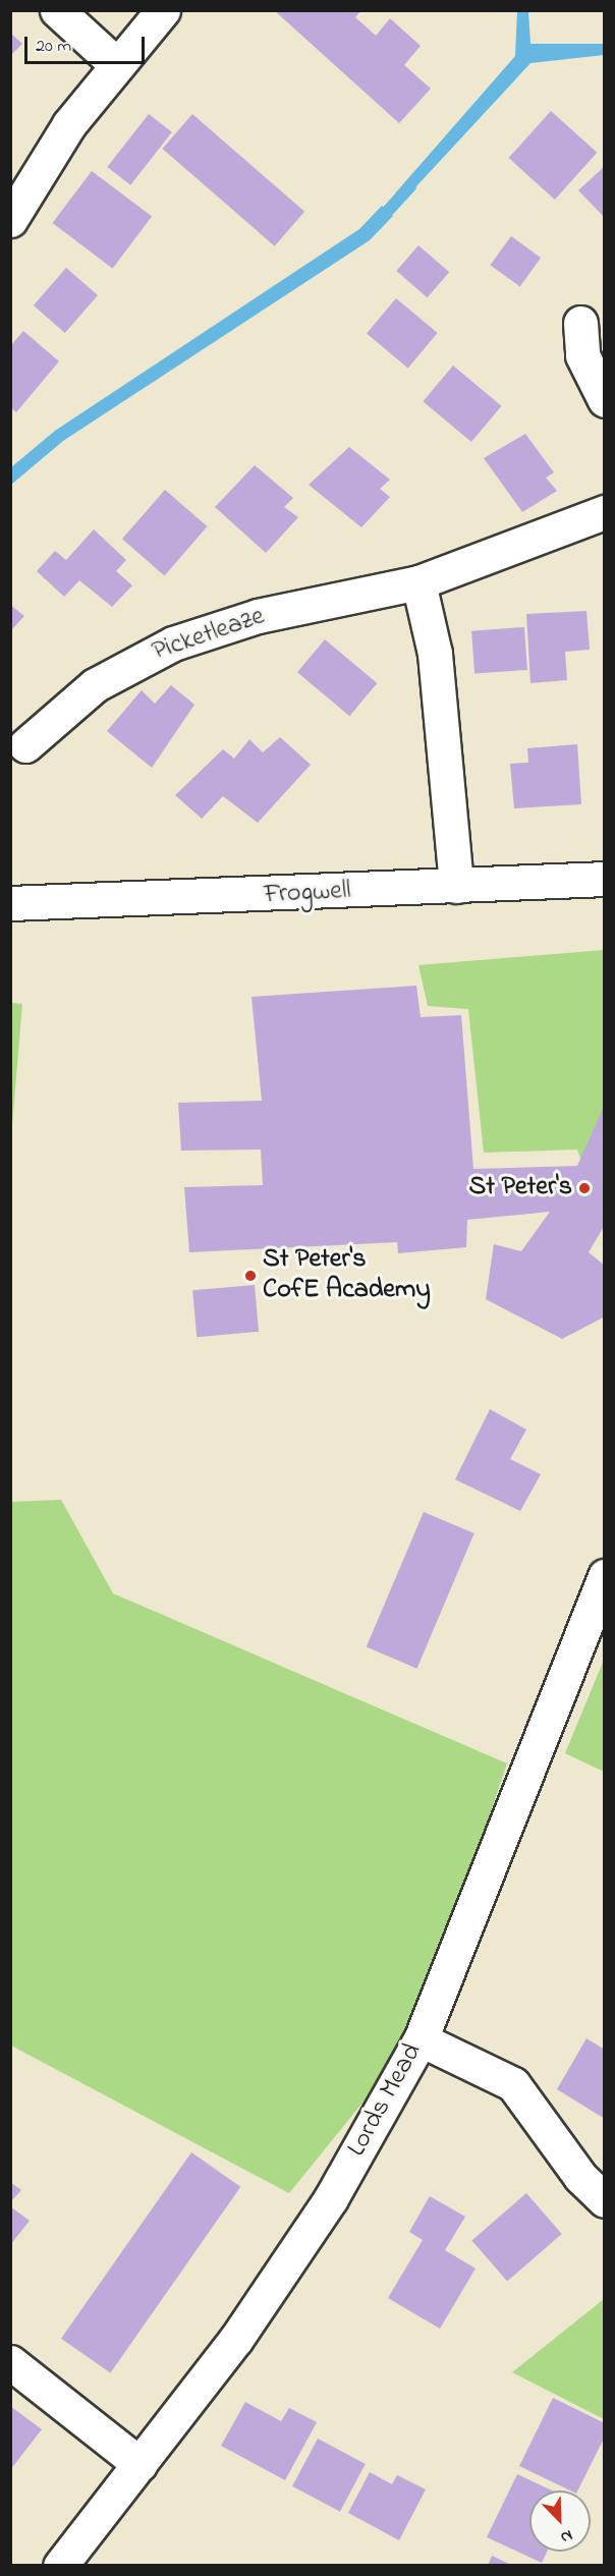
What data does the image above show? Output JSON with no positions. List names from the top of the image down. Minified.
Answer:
{"streets":{"street":["Picketleaze","Frogwell","Lords Mead"]},"places":["St Peter's","St Peter's CofE Academy"],"scale_bar":"20 m","north":"bottom right"}
